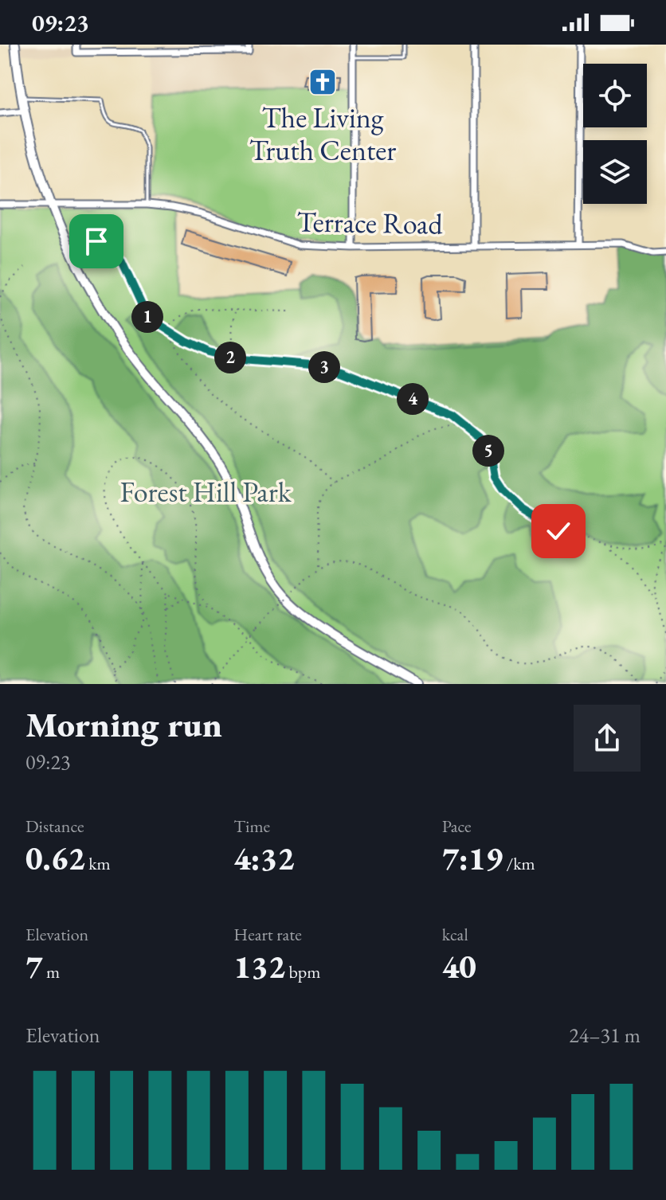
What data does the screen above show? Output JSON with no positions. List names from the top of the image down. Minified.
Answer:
{"streets":{"street":["Terrace Road"]},"parks":["Forest Hill Park"],"places":{"church":["The Living Truth Center"]},"page":{"status":"09:23","pins":["1","2","3","4","5"],"heading":["Morning run","09:23"],"stats":[["Distance","0.62 km"],["Time","4:32"],["Pace","7:19 /km"],["Elevation","7 m"],["Heart rate","132 bpm"],["kcal","40"]],"chart":["Elevation","24–31 m"]}}
